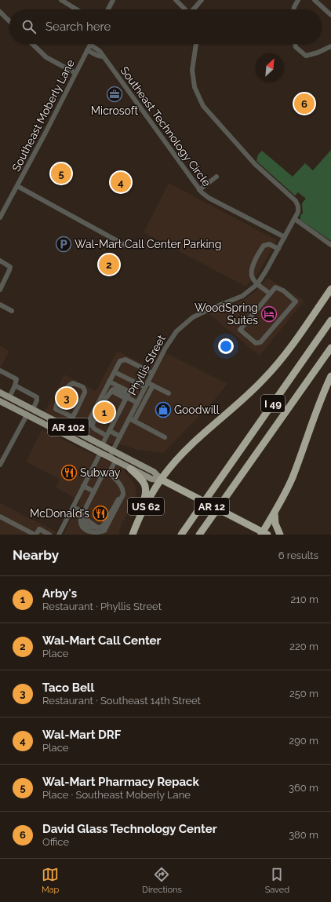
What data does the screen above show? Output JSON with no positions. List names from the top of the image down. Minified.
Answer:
{"streets":{"highway":["I 49","US 62","AR 12"],"main road":["AR 102"],"street":["Southeast Moberly Lane","Southeast Technology Circle","Phyllis Street"]},"crossings":[["Southeast Moberly Lane","Southeast Technology Circle"],["Southeast Technology Circle","Phyllis Street"],["Phyllis Street","AR 102"],["AR 102","US 62"],["AR 102","AR 12"],["US 62","AR 12"]],"places":{"office":["Microsoft"],"parking":["Wal-Mart Call Center Parking"],"hotel":["WoodSpring Suites"],"shop":["Goodwill"],"restaurant":["Subway","McDonald's"]},"north":"top right","page":{"search":"Search here","pins":["6","5","4","2","3","1"],"heading":["Nearby","6 results"],"list":[{"mark":"1","name":"Arby's","note":"Restaurant · Phyllis Street","value":"210 m"},{"mark":"2","name":"Wal-Mart Call Center","note":"Place","value":"220 m"},{"mark":"3","name":"Taco Bell","note":"Restaurant · Southeast 14th Street","value":"250 m"},{"mark":"4","name":"Wal-Mart DRF","note":"Place","value":"290 m"},{"mark":"5","name":"Wal-Mart Pharmacy Repack","note":"Place · Southeast Moberly Lane","value":"360 m"},{"mark":"6","name":"David Glass Technology Center","note":"Office","value":"380 m"}],"nav":["Map","Directions","Saved"]}}
